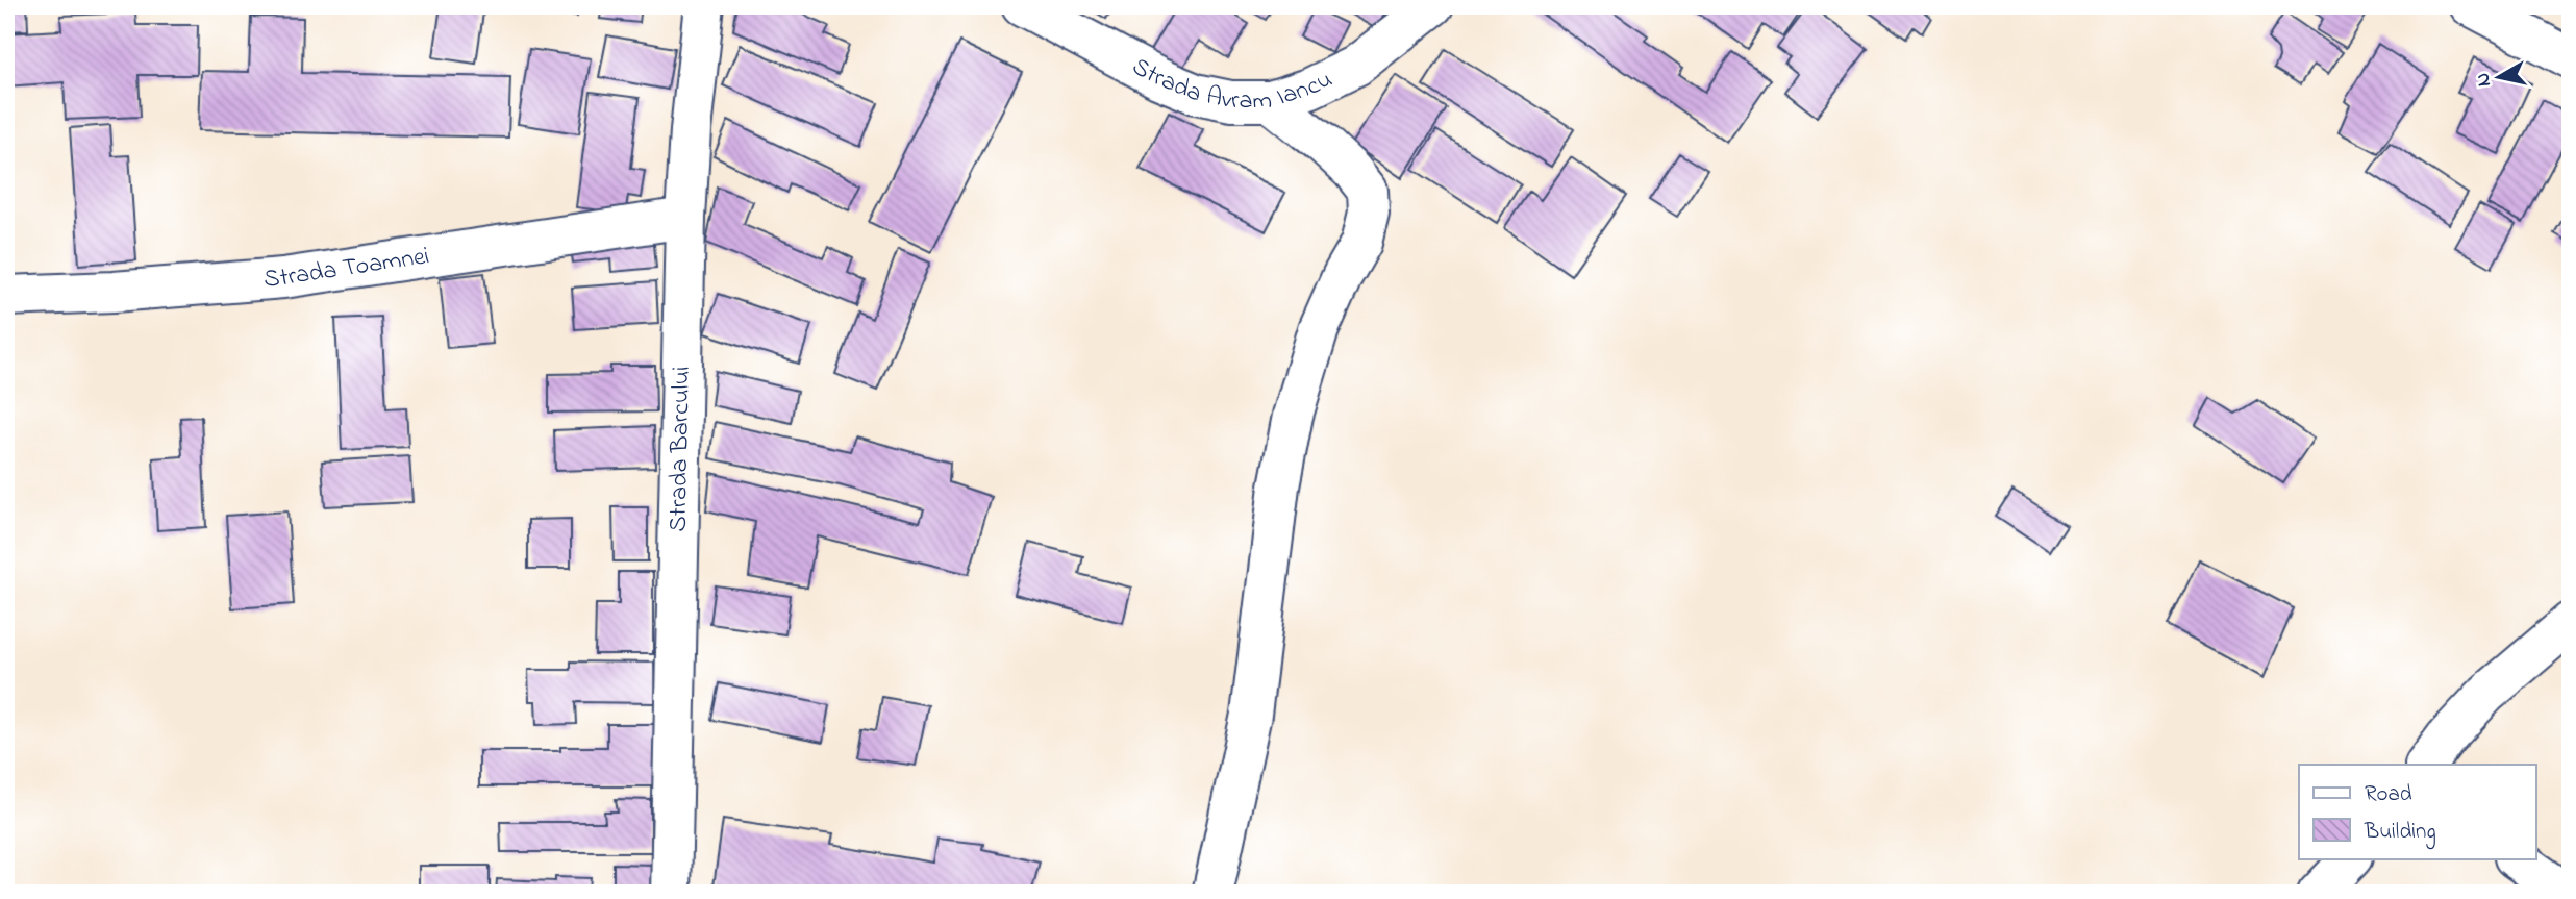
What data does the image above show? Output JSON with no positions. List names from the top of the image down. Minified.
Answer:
{"streets":{"street":["Strada Avram Iancu","Strada Toamnei","Strada Barcului"]},"crossings":[["Strada Toamnei","Strada Barcului"]],"legend":["Road","Building"],"north":"left"}
